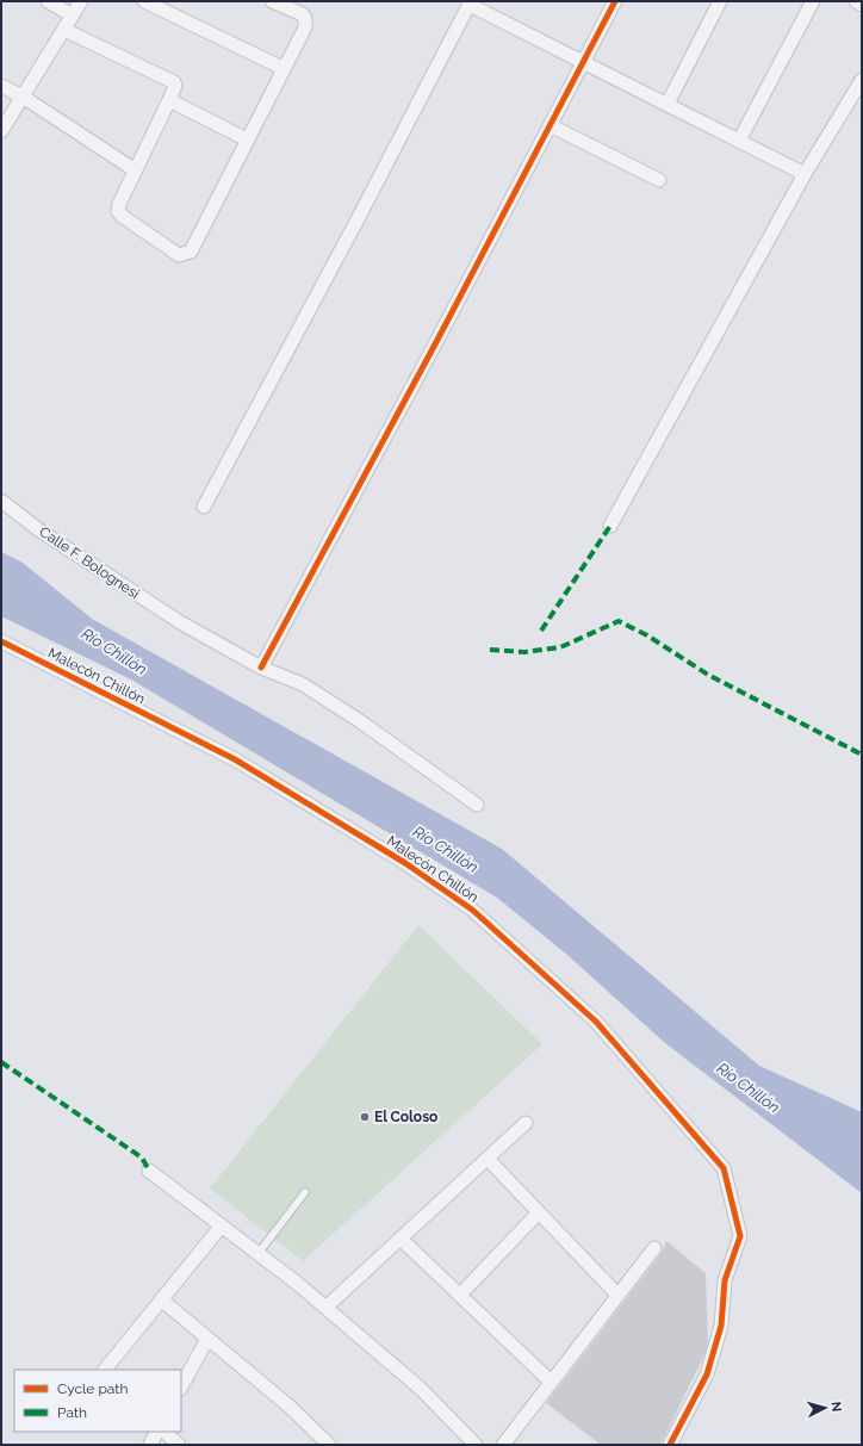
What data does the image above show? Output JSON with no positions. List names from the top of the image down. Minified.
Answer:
{"streets":{"street":["Calle F. Bolognesi","Malecón Chillón"]},"water":["Río Chillón"],"places":["El Coloso"],"legend":["Cycle path","Path"],"north":"right"}
